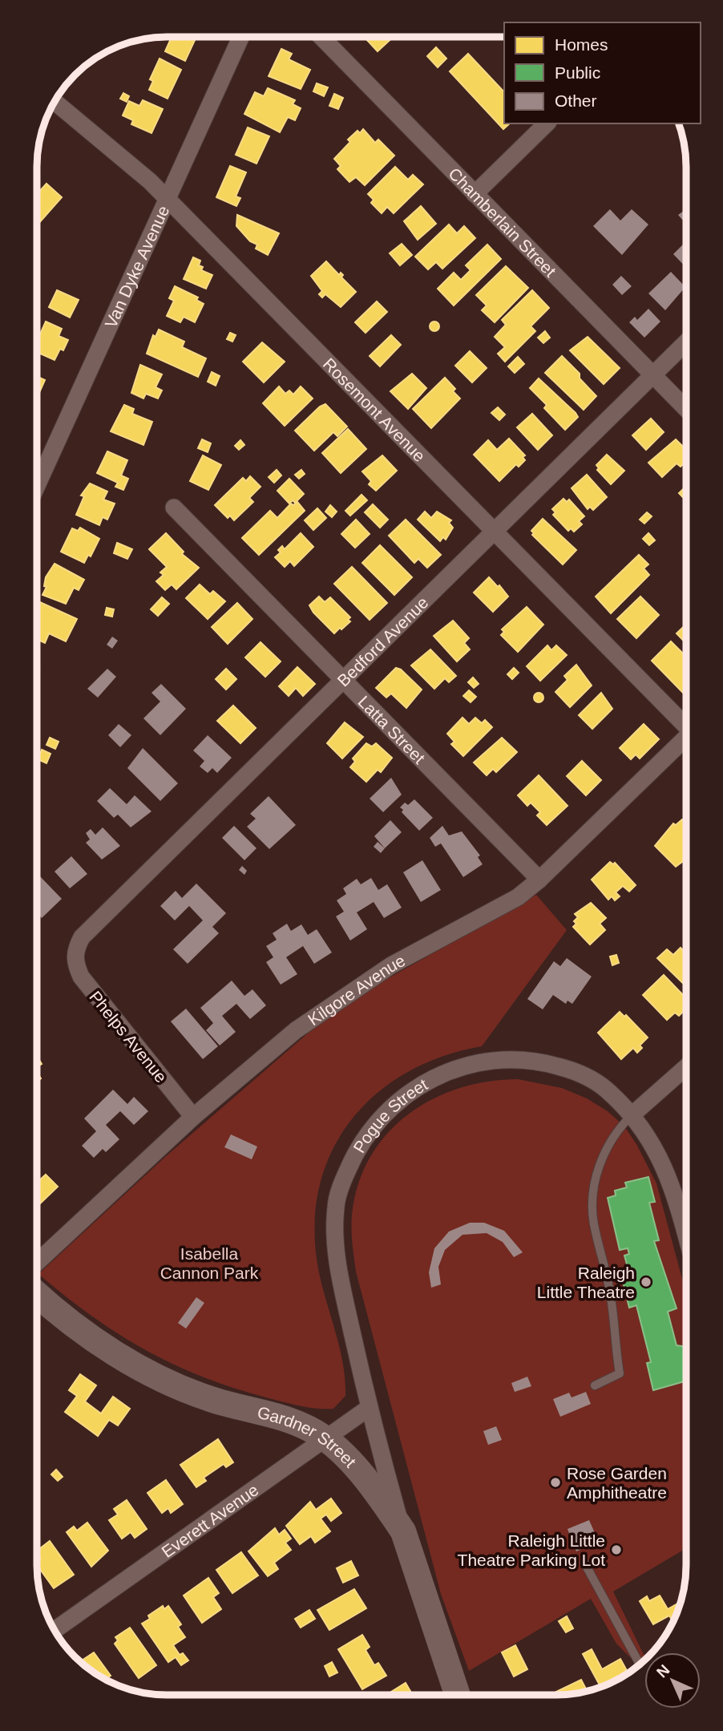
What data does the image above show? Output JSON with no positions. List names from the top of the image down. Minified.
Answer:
{"streets":{"street":["Chamberlain Street","Van Dyke Avenue","Rosemont Avenue","Bedford Avenue","Latta Street","Kilgore Avenue","Phelps Avenue","Pogue Street","Gardner Street","Everett Avenue"]},"crossings":[["Chamberlain Street","Bedford Avenue"],["Van Dyke Avenue","Rosemont Avenue"],["Rosemont Avenue","Bedford Avenue"],["Bedford Avenue","Latta Street"],["Bedford Avenue","Phelps Avenue"],["Latta Street","Kilgore Avenue"],["Kilgore Avenue","Phelps Avenue"],["Pogue Street","Gardner Street"],["Pogue Street","Everett Avenue"],["Gardner Street","Everett Avenue"]],"parks":["Isabella Cannon Park"],"places":["Raleigh Little Theatre","Rose Garden Amphitheatre","Raleigh Little Theatre Parking Lot"],"legend":["Homes","Public","Other"],"north":"top left"}
